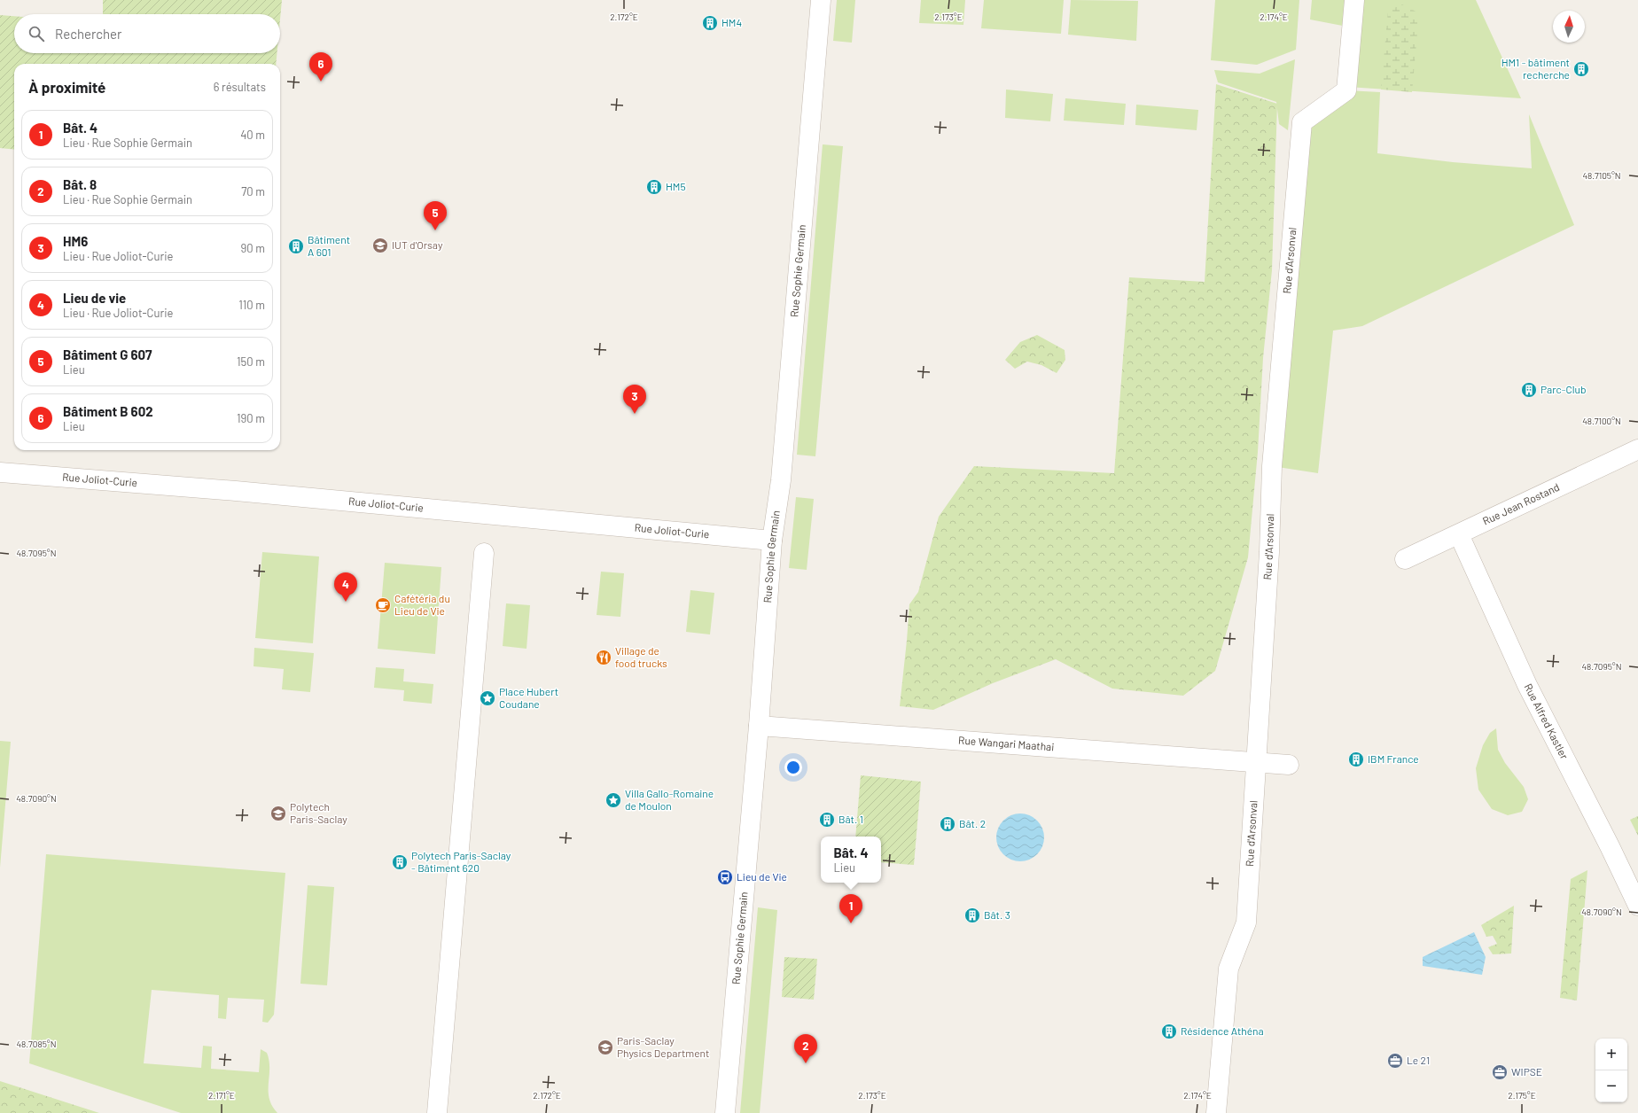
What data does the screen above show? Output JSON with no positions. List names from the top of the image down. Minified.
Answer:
{"streets":{"street":["Rue d'Arsonval","Rue Sophie Germain","Rue Joliot-Curie","Rue Jean Rostand","Rue Alfred Kastler","Rue Wangari Maathai"]},"crossings":[["Rue d'Arsonval","Rue Wangari Maathai"],["Rue Sophie Germain","Rue Joliot-Curie"],["Rue Sophie Germain","Rue Wangari Maathai"],["Rue Jean Rostand","Rue Alfred Kastler"]],"places":{"building":["HM4","HM1 - bâtiment recherche","HM5","Bâtiment A 601","Parc-Club","IBM France","Bât. 1","Bât. 2","Polytech Paris-Saclay - Bâtiment 620","Bât. 3","Résidence Athéna"],"school or university":["IUT d'Orsay","Polytech Paris-Saclay","Paris-Saclay Physics Department"],"cafe":["Cafétéria du Lieu de Vie"],"restaurant":["Village de food trucks"],"place":["Place Hubert Coudane","Villa Gallo-Romaine de Moulon"],"bus stop":["Lieu de Vie"],"office":["Le 21","WIPSE"]},"north":"top","page":{"search":"Rechercher","pins":["6","5","3","4","1","2"],"heading":["À proximité","6 résultats"],"list":[{"mark":"1","name":"Bât. 4","note":"Lieu · Rue Sophie Germain","value":"40 m"},{"mark":"2","name":"Bât. 8","note":"Lieu · Rue Sophie Germain","value":"70 m"},{"mark":"3","name":"HM6","note":"Lieu · Rue Joliot-Curie","value":"90 m"},{"mark":"4","name":"Lieu de vie","note":"Lieu · Rue Joliot-Curie","value":"110 m"},{"mark":"5","name":"Bâtiment G 607","note":"Lieu","value":"150 m"},{"mark":"6","name":"Bâtiment B 602","note":"Lieu","value":"190 m"}],"popup":["Bât. 4","Lieu"],"map_buttons":["+","−"]},"coordinates":["2.172°E","2.173°E","2.174°E","48.7105°N","48.7100°N","48.7095°N","48.7090°N","48.7085°N","2.171°E","2.175°E"]}
